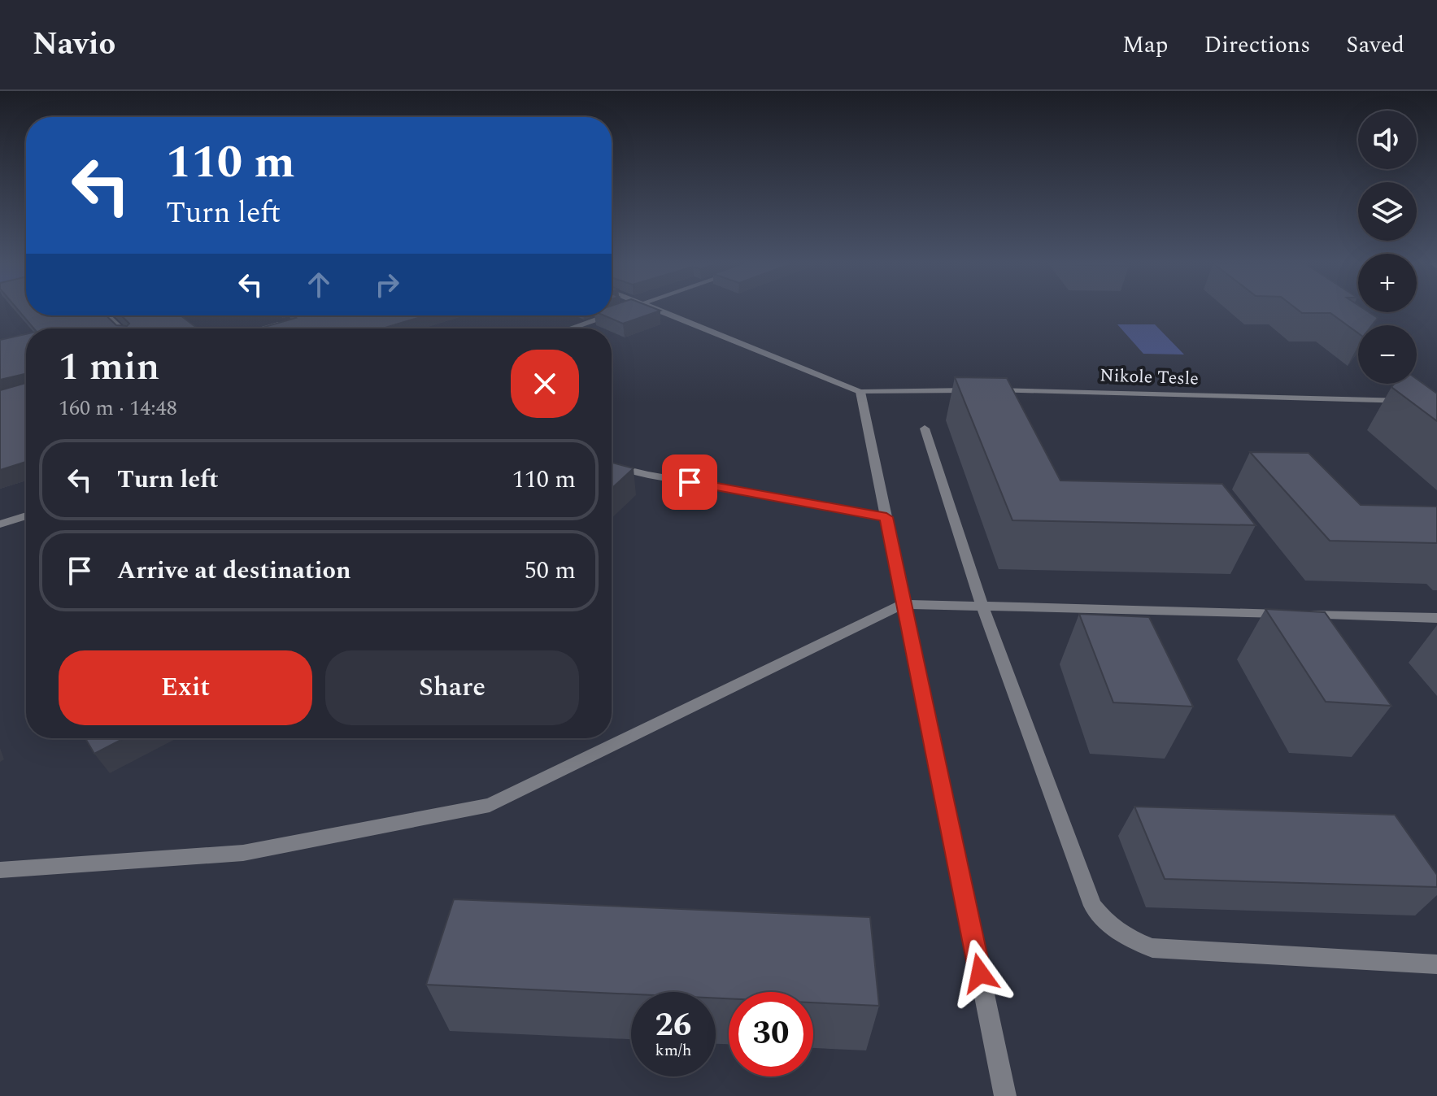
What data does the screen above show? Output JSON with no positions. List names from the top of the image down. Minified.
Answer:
{"streets":{"street":["Nikole Tesle"]},"page":{"header":"Navio","nav":["Map","Directions","Saved"],"map_buttons":["+","−"],"turn":["110 m","Turn left"],"heading":["1 min","160 m · 14:48"],"list":[{"name":"Turn left","value":"110 m"},{"name":"Arrive at destination","value":"50 m"}],"buttons":["Exit","Share"],"speed":"26 km/h","limit":"30"}}
